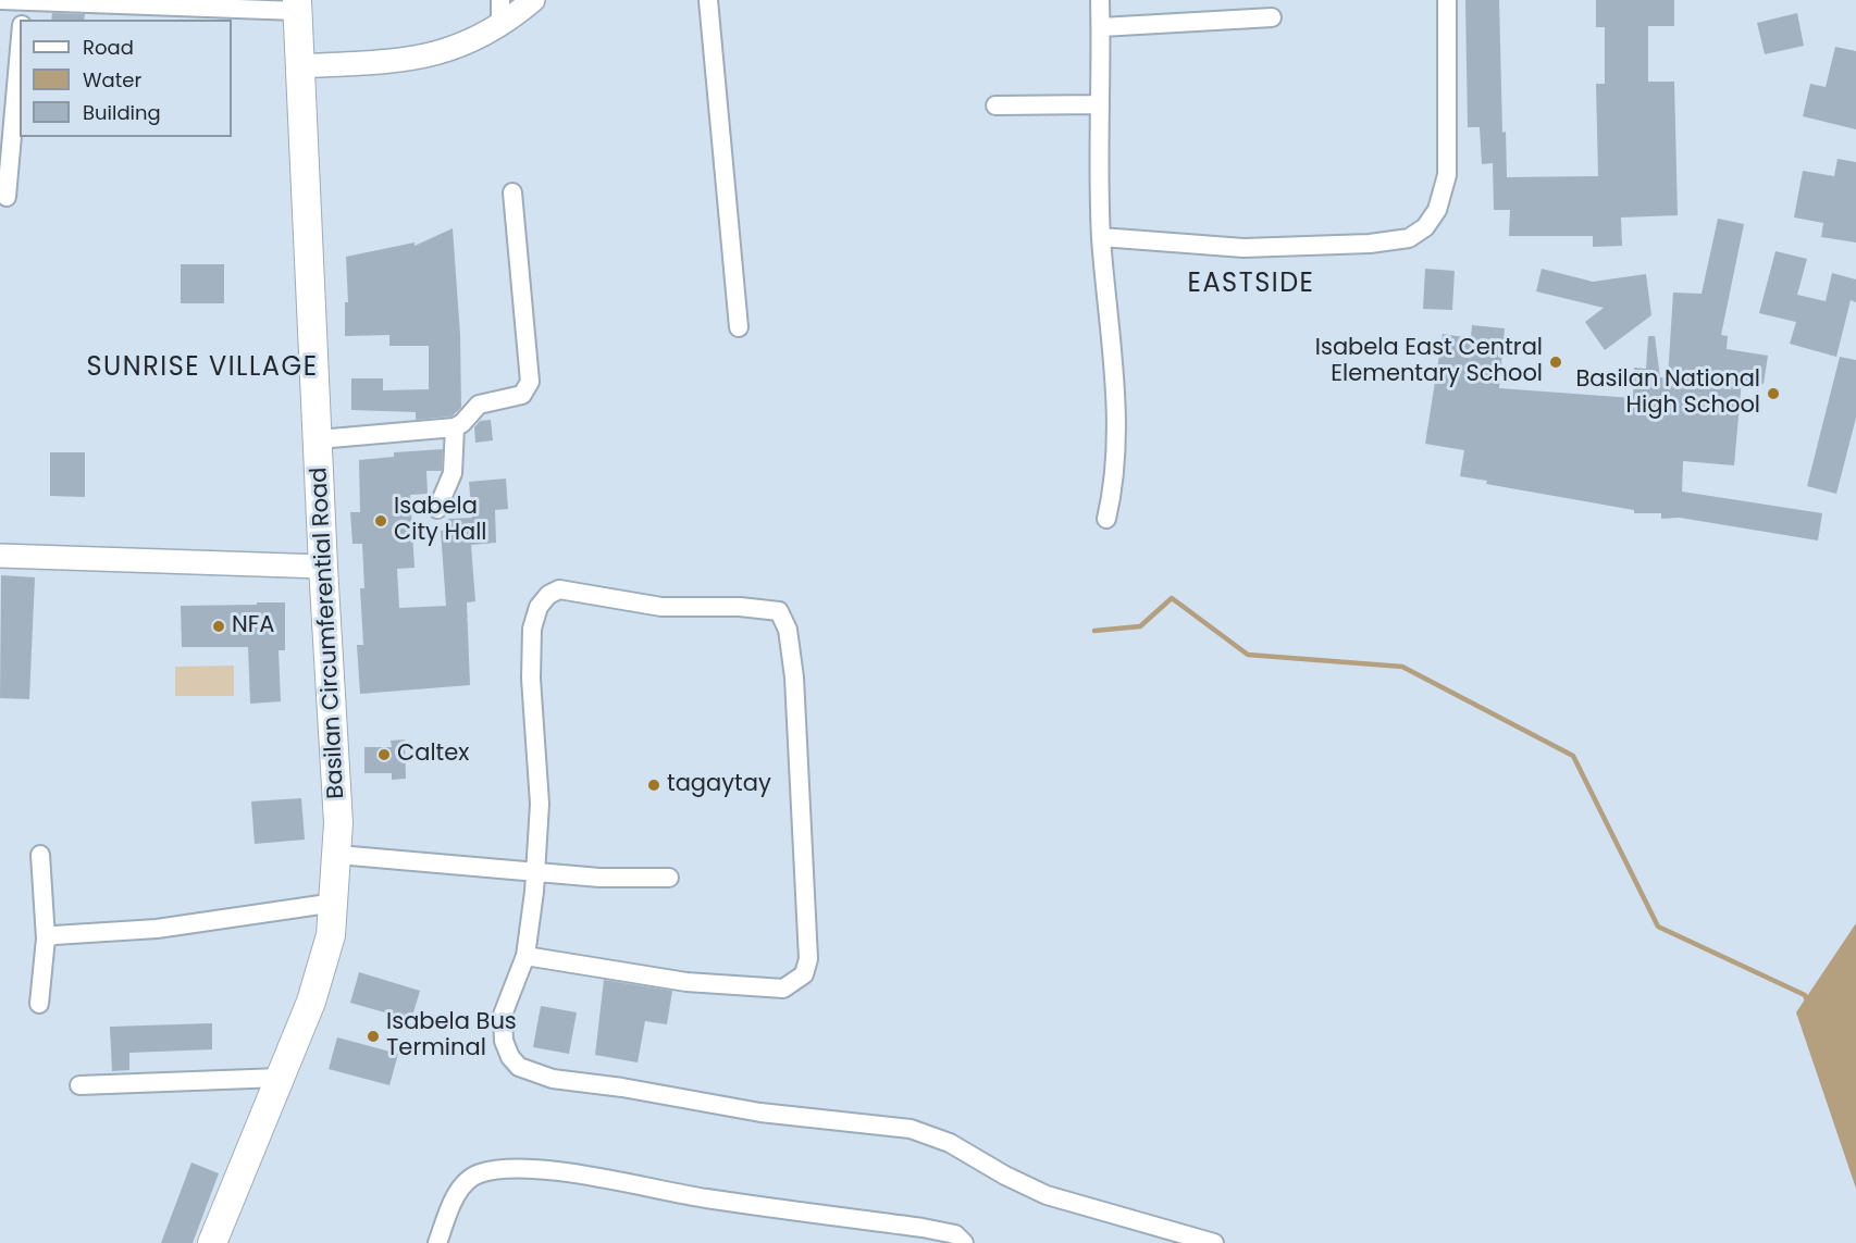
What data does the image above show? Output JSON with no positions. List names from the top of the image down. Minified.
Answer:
{"streets":{"main road":["Basilan Circumferential Road"]},"districts":["EASTSIDE","SUNRISE VILLAGE"],"places":["Isabela East Central Elementary School","Basilan National High School","Isabela City Hall","NFA","Caltex","tagaytay","Isabela Bus Terminal"],"legend":["Road","Water","Building"]}
